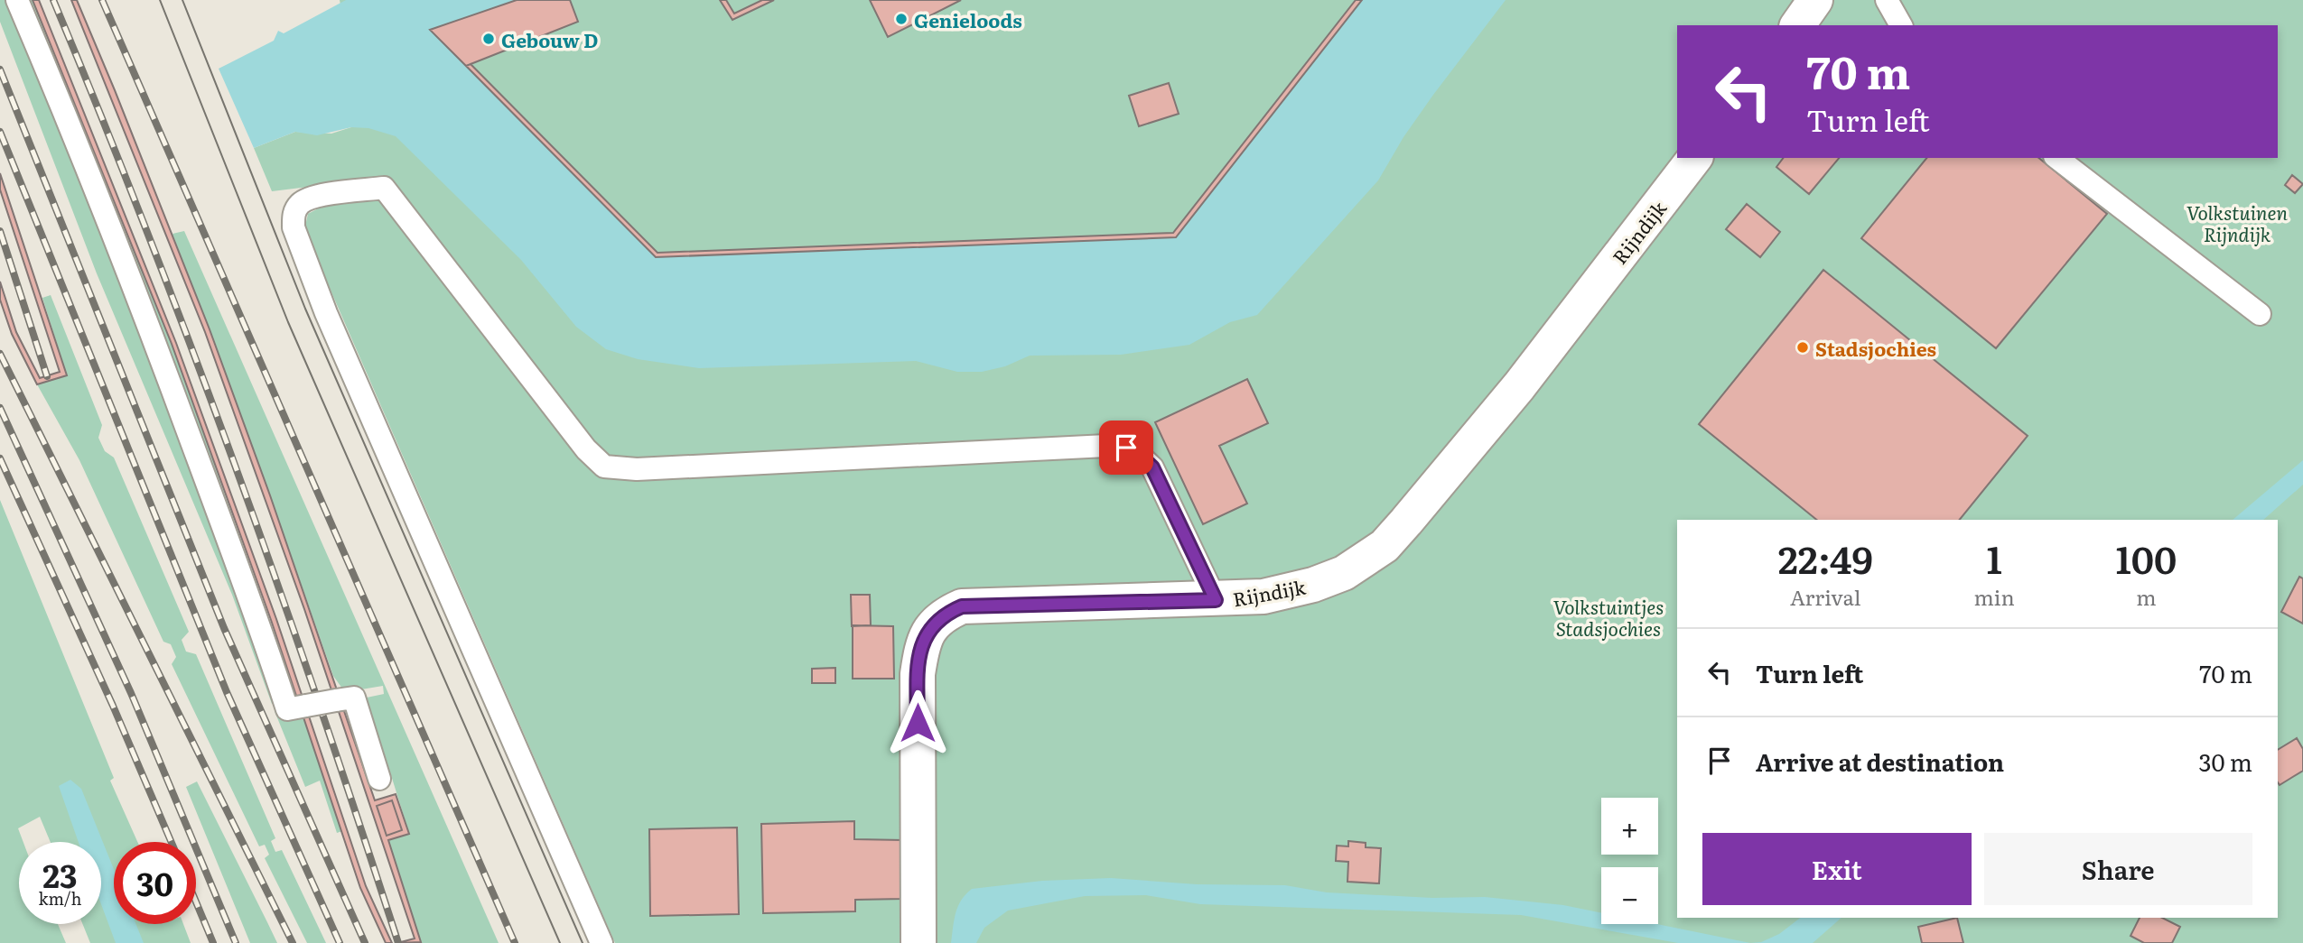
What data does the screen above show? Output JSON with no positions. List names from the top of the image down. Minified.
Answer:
{"streets":{"street":["Rijndijk"]},"parks":["Volkstuinen Rijndijk","Volkstuintjes Stadsjochies"],"places":["Genieloods","Gebouw D","Stadsjochies"],"page":{"turn":["70 m","Turn left"],"eta":["22:49","Arrival","1","min","100","m"],"list":[{"name":"Turn left","value":"70 m"},{"name":"Arrive at destination","value":"30 m"}],"map_buttons":["+","−"],"buttons":["Exit","Share"],"speed":"23 km/h","limit":"30"}}
